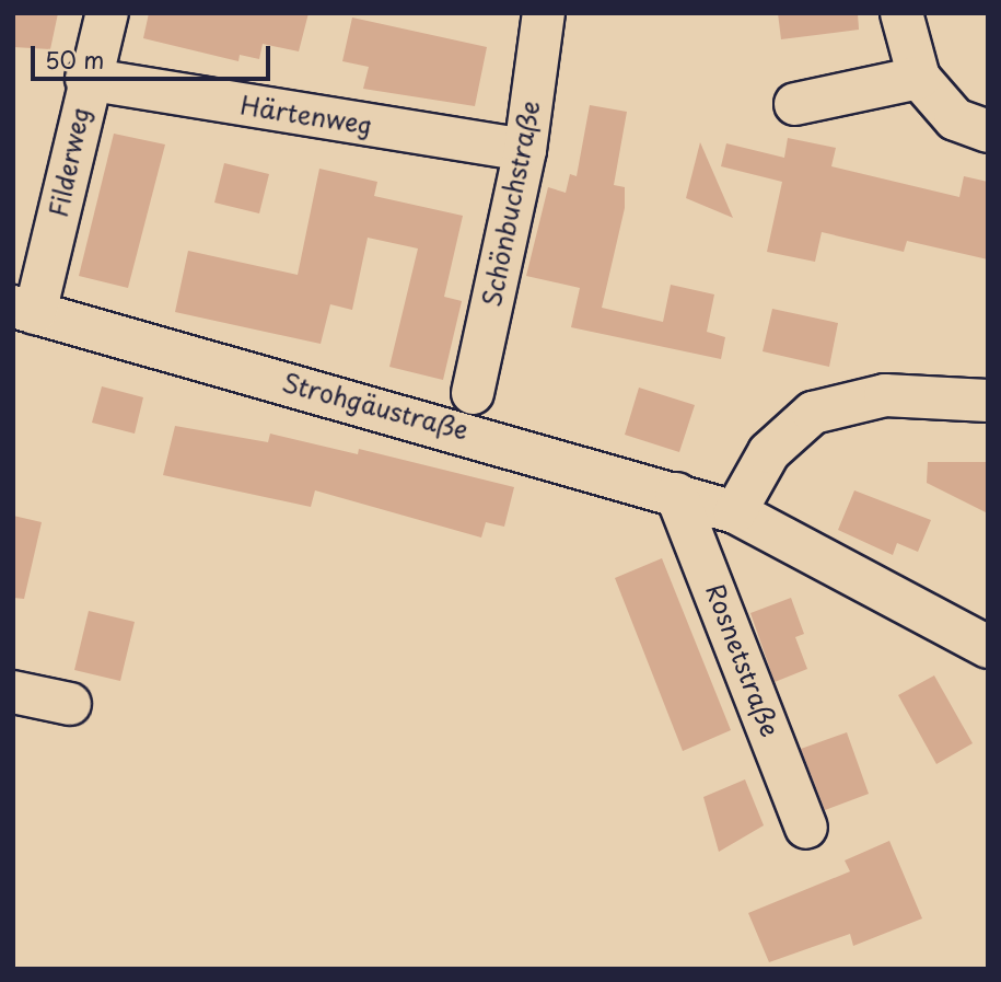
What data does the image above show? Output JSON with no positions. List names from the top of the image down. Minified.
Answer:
{"streets":{"street":["Härtenweg","Filderweg","Schönbuchstraße","Strohgäustraße","Rosnetstraße"]},"crossings":[["Härtenweg","Filderweg"],["Härtenweg","Schönbuchstraße"],["Filderweg","Strohgäustraße"],["Strohgäustraße","Rosnetstraße"]],"scale_bar":"50 m"}
